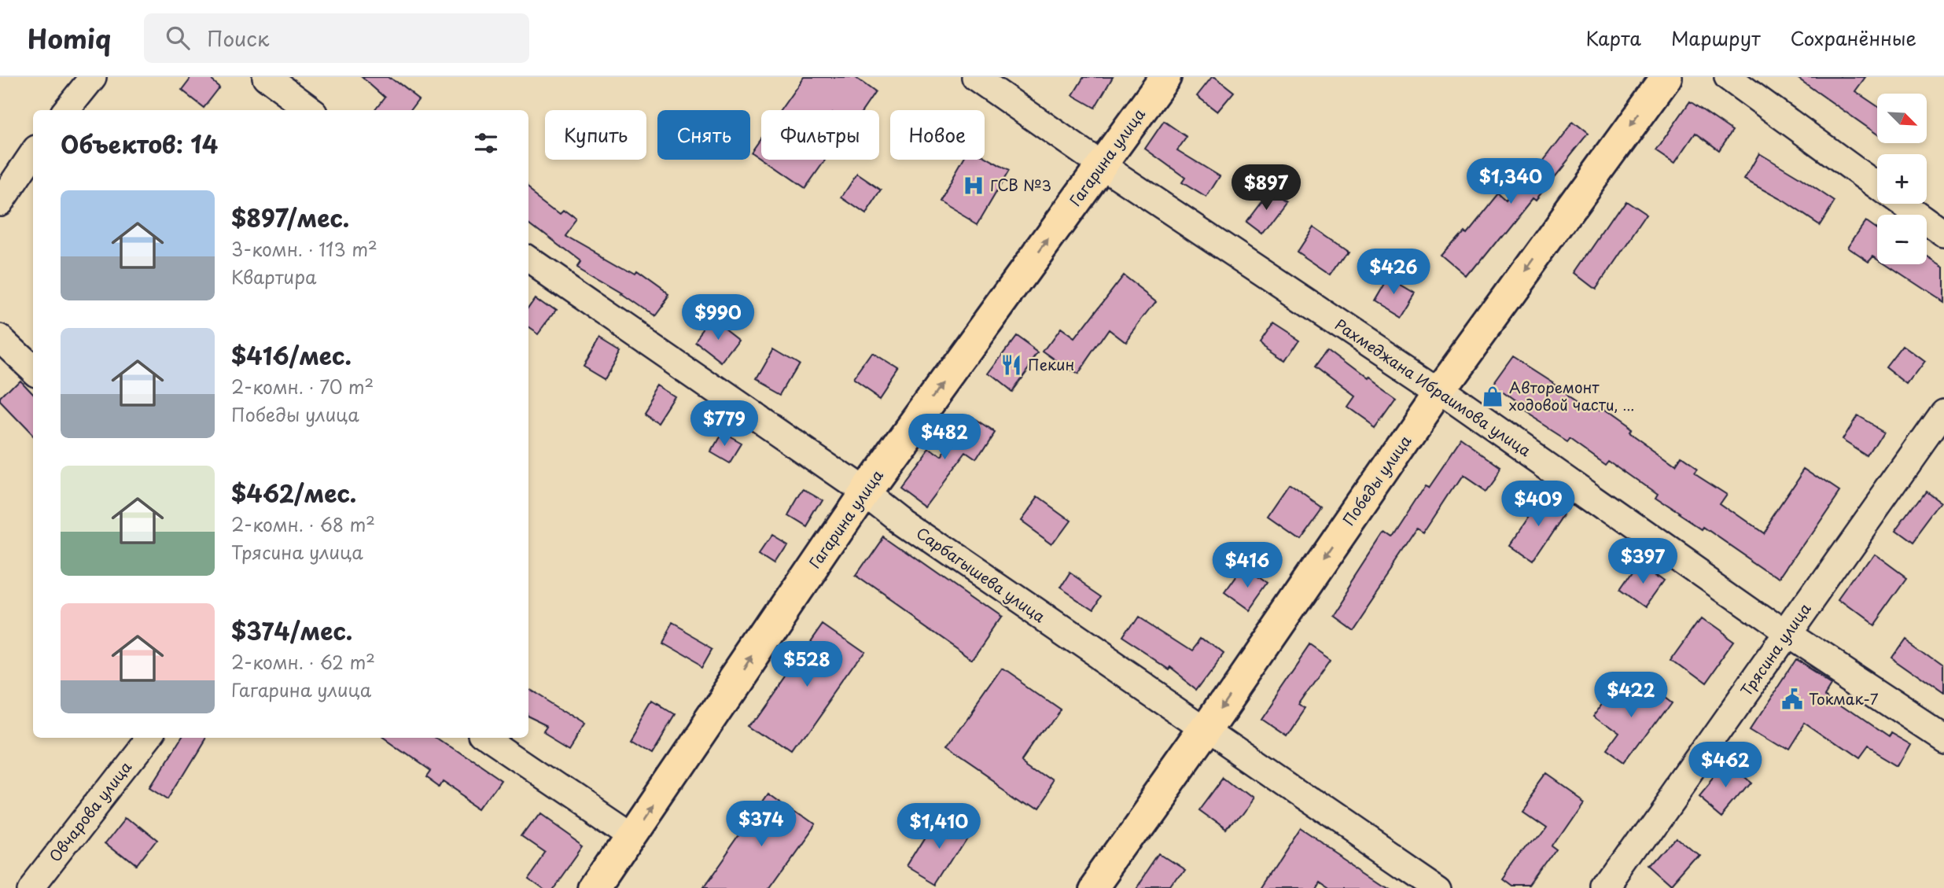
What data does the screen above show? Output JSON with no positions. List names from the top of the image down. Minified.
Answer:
{"streets":{"main road":["Гагарина улица","Победы улица"],"street":["Рахмеджана Ибраимова улица","Сарбагышева улица","Трясина улица","Овчарова улица"]},"crossings":[["Гагарина улица","Рахмеджана Ибраимова улица"],["Гагарина улица","Сарбагышева улица"],["Рахмеджана Ибраимова улица","Победы улица"],["Рахмеджана Ибраимова улица","Трясина улица"],["Победы улица","Сарбагышева улица"]],"one_way":["Гагарина улица","Победы улица"],"places":{"hospital":["ГСВ №3"],"restaurant":["Пекин"],"shop":["Авторемонт ходовой части, ..."],"public building":["Токмак-7"]},"north":"bottom right","page":{"header":"Homiq","search":"Поиск","nav":["Карта","Маршрут","Сохранённые"],"map_buttons":["+","−"],"chip":["Купить","Снять","Фильтры","Новое"],"heading":"Объектов: 14","price":["$1,340","$897","$426","$990","$779","$482","$409","$397","$416","$528","$422","$462","$374","$1,410"],"list":[{"name":"$897/мес.","note":"3-комн. · 113 m² · Квартира"},{"name":"$416/мес.","note":"2-комн. · 70 m² · Победы улица"},{"name":"$462/мес.","note":"2-комн. · 68 m² · Трясина улица"},{"name":"$374/мес.","note":"2-комн. · 62 m² · Гагарина улица"}]}}
